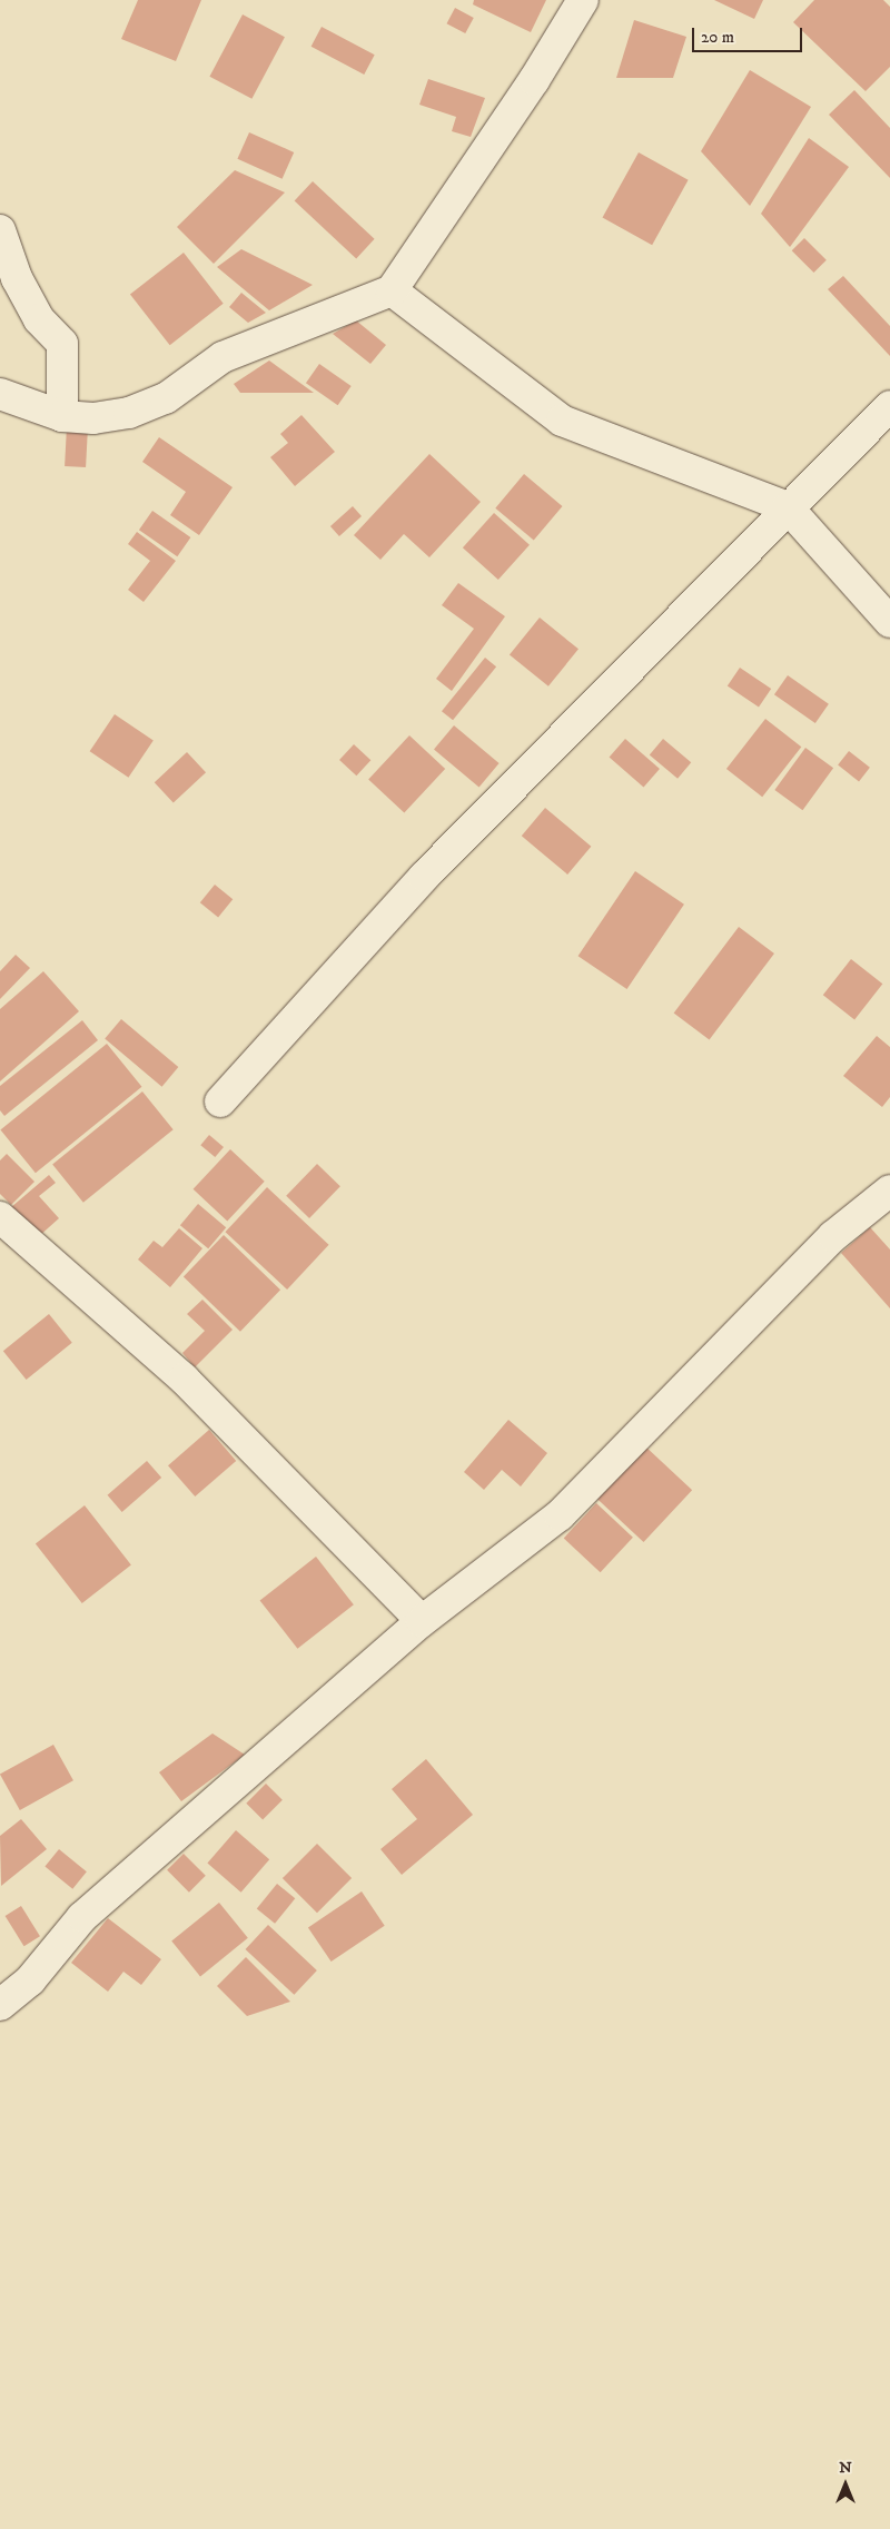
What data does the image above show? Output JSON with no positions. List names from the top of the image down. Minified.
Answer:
{"scale_bar":"20 m","north":"top"}
